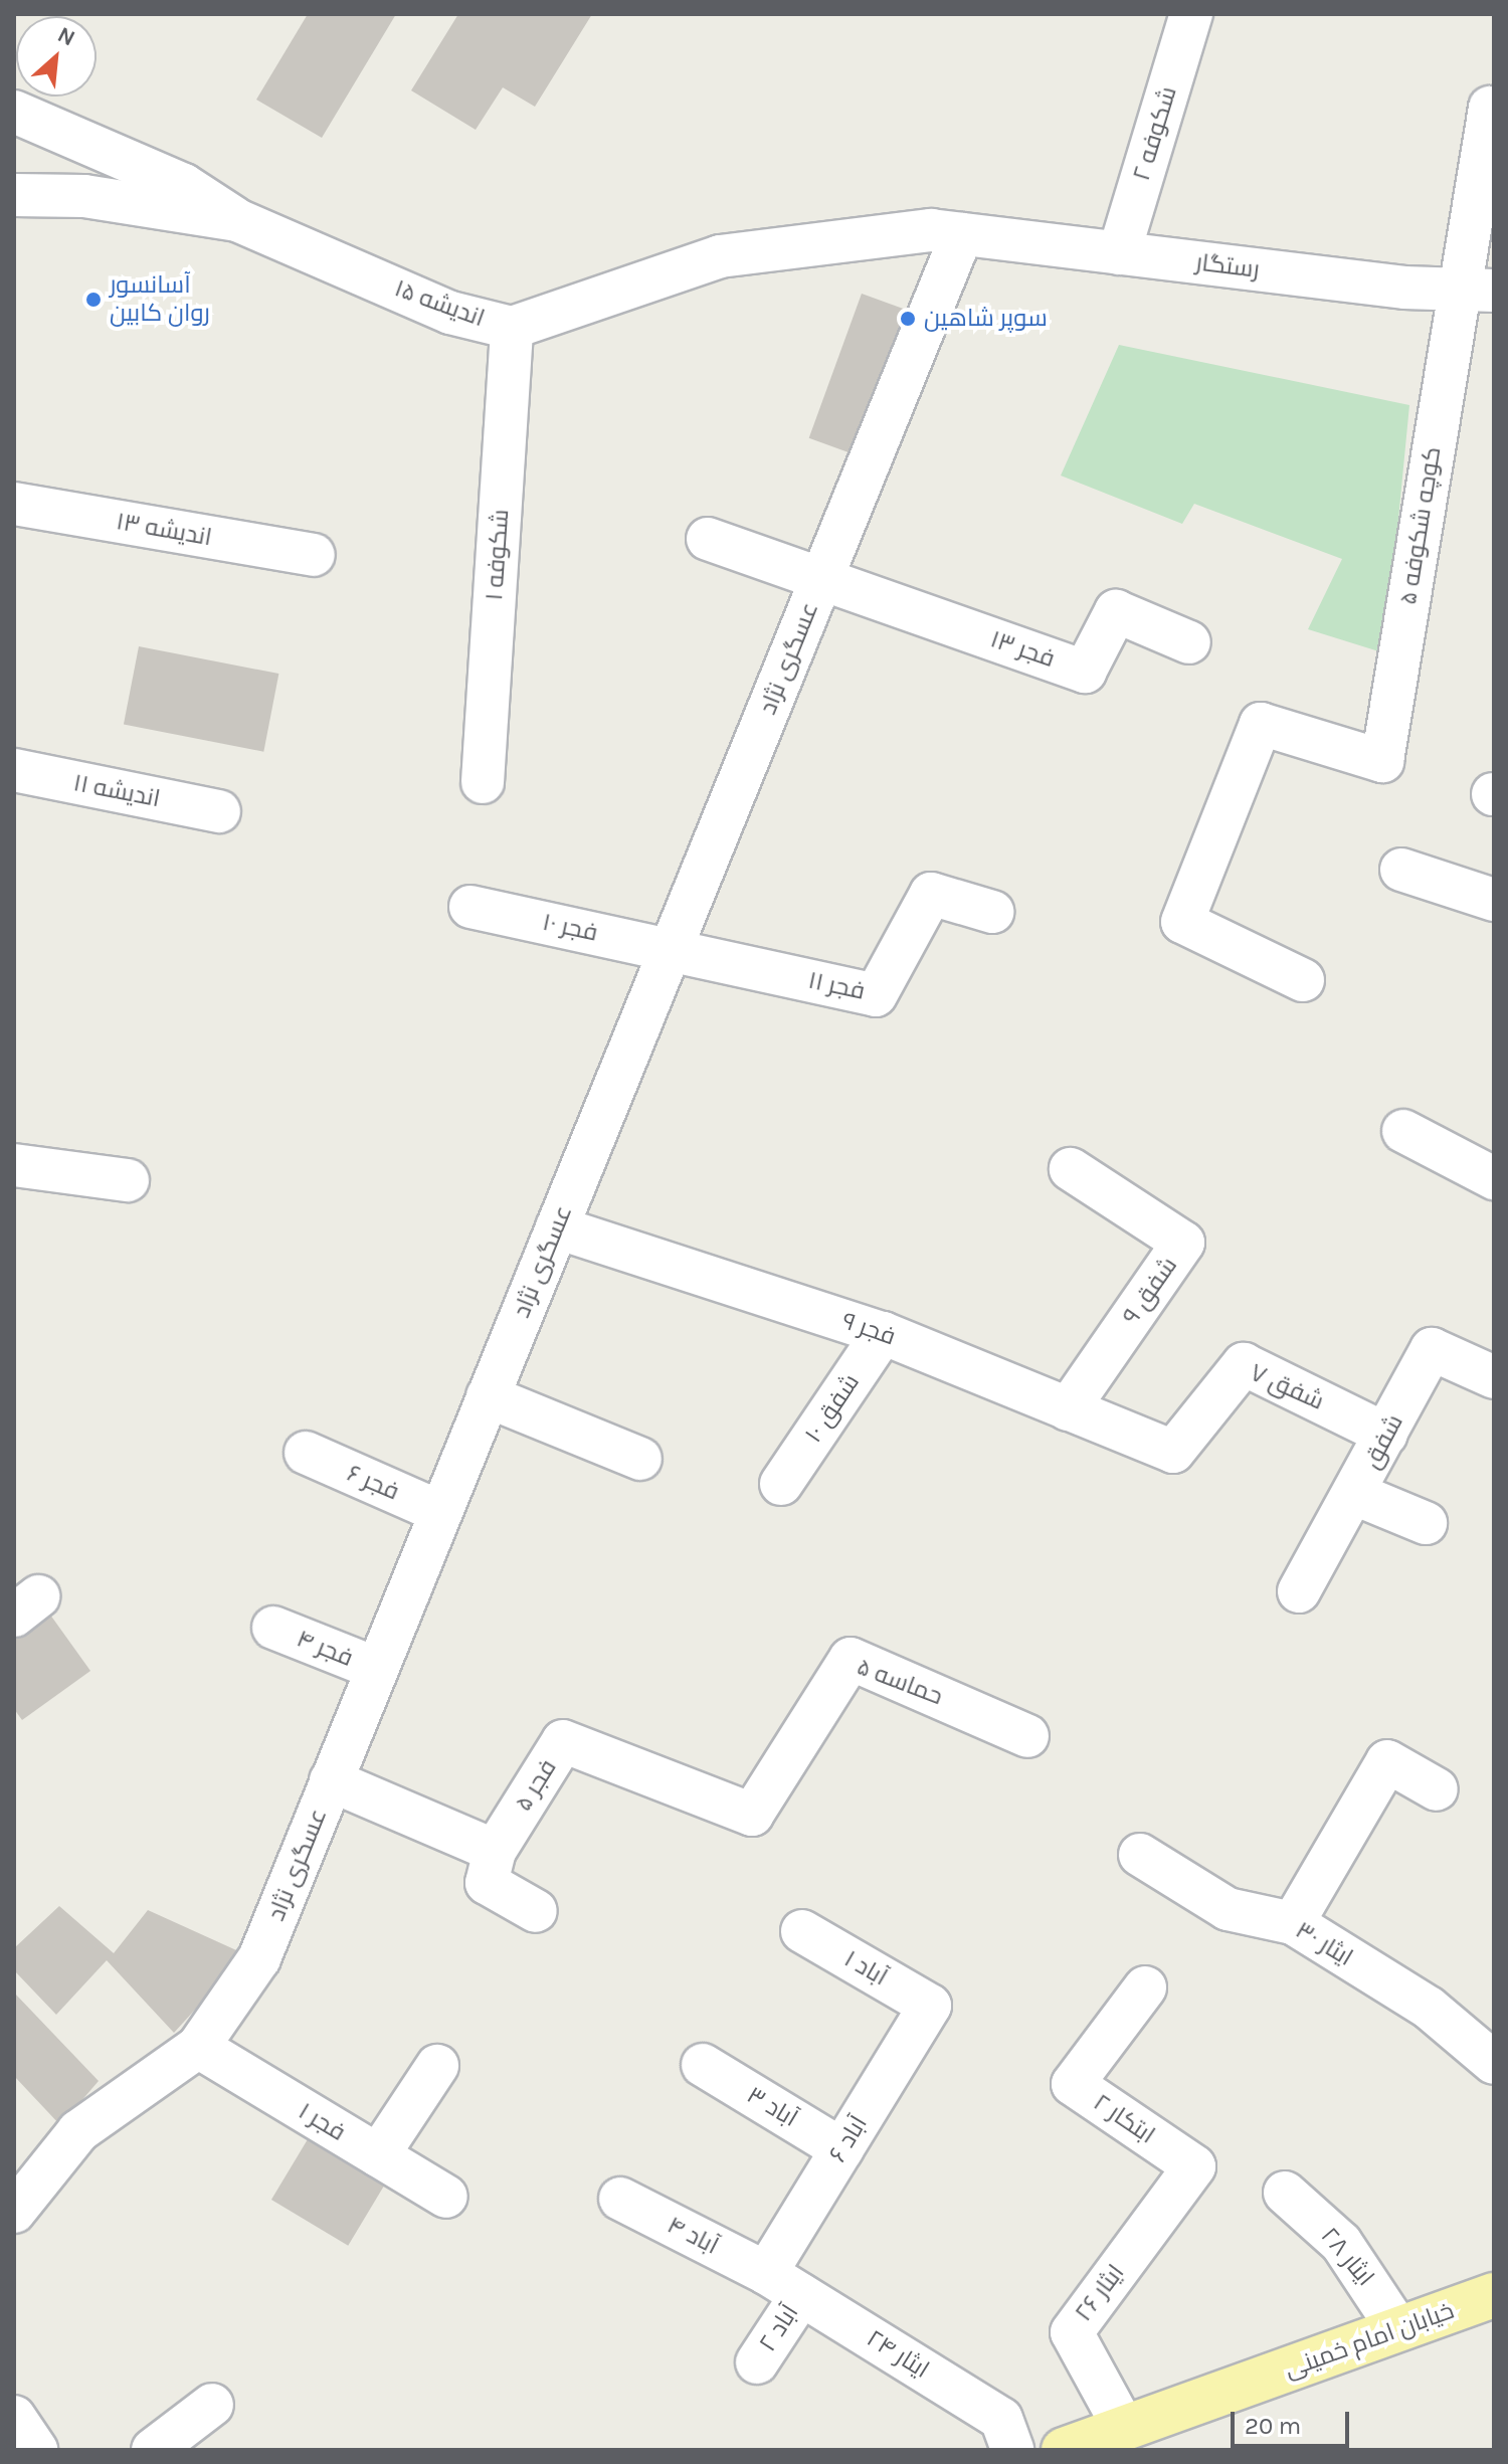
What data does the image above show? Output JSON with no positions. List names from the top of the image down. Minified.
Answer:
{"streets":{"main road":["خیابان امام خمینی"],"street":["شکوفه ۲","رستگار","اندیشه ۱۵","کوچه شکوفه ۵","اندیشه ١٣","شکوفه ۱","فجر ۱۳","عسگری نژاد","اندیشه ۱۱","فجر ۱۰","فجر ۱۱","شفق ۹","فجر ۹","شفق ۷","شفق ۱۰","شفق","فجر ۶","فجر ۴","حماسه ۵","فجر ۵","ایثار ۳۰","آباد ۱","آباد ۳","ابتکار ۲","فجر ۱","آباد ۶","آباد ۴","ایثار ۲۸","ایثار ۲۶","آباد ۲","ایثار ۲۴"]},"crossings":[["شکوفه ۲","رستگار"],["رستگار","اندیشه ۱۵"],["رستگار","کوچه شکوفه ۵"],["رستگار","عسگری نژاد"],["اندیشه ۱۵","شکوفه ۱"],["اندیشه ۱۵","عسگری نژاد"],["فجر ۱۳","عسگری نژاد"],["عسگری نژاد","فجر ۱۰"],["عسگری نژاد","فجر ۱۱"],["عسگری نژاد","فجر ۹"],["عسگری نژاد","فجر ۶"],["عسگری نژاد","فجر ۴"],["عسگری نژاد","فجر ۱"],["فجر ۱۰","فجر ۱۱"],["شفق ۹","فجر ۹"],["فجر ۹","شفق ۷"],["فجر ۹","شفق ۱۰"],["شفق ۷","شفق"],["حماسه ۵","فجر ۵"],["آباد ۱","آباد ۶"],["آباد ۳","آباد ۶"],["ابتکار ۲","ایثار ۲۶"],["آباد ۶","آباد ۴"],["آباد ۶","ایثار ۲۴"],["آباد ۴","ایثار ۲۴"],["ایثار ۲۸","خیابان امام خمینی"],["ایثار ۲۶","خیابان امام خمینی"],["آباد ۲","ایثار ۲۴"]],"places":["آسانسور روان کابین","سوپر شاهین"],"scale_bar":"20 m","north":"top right"}
